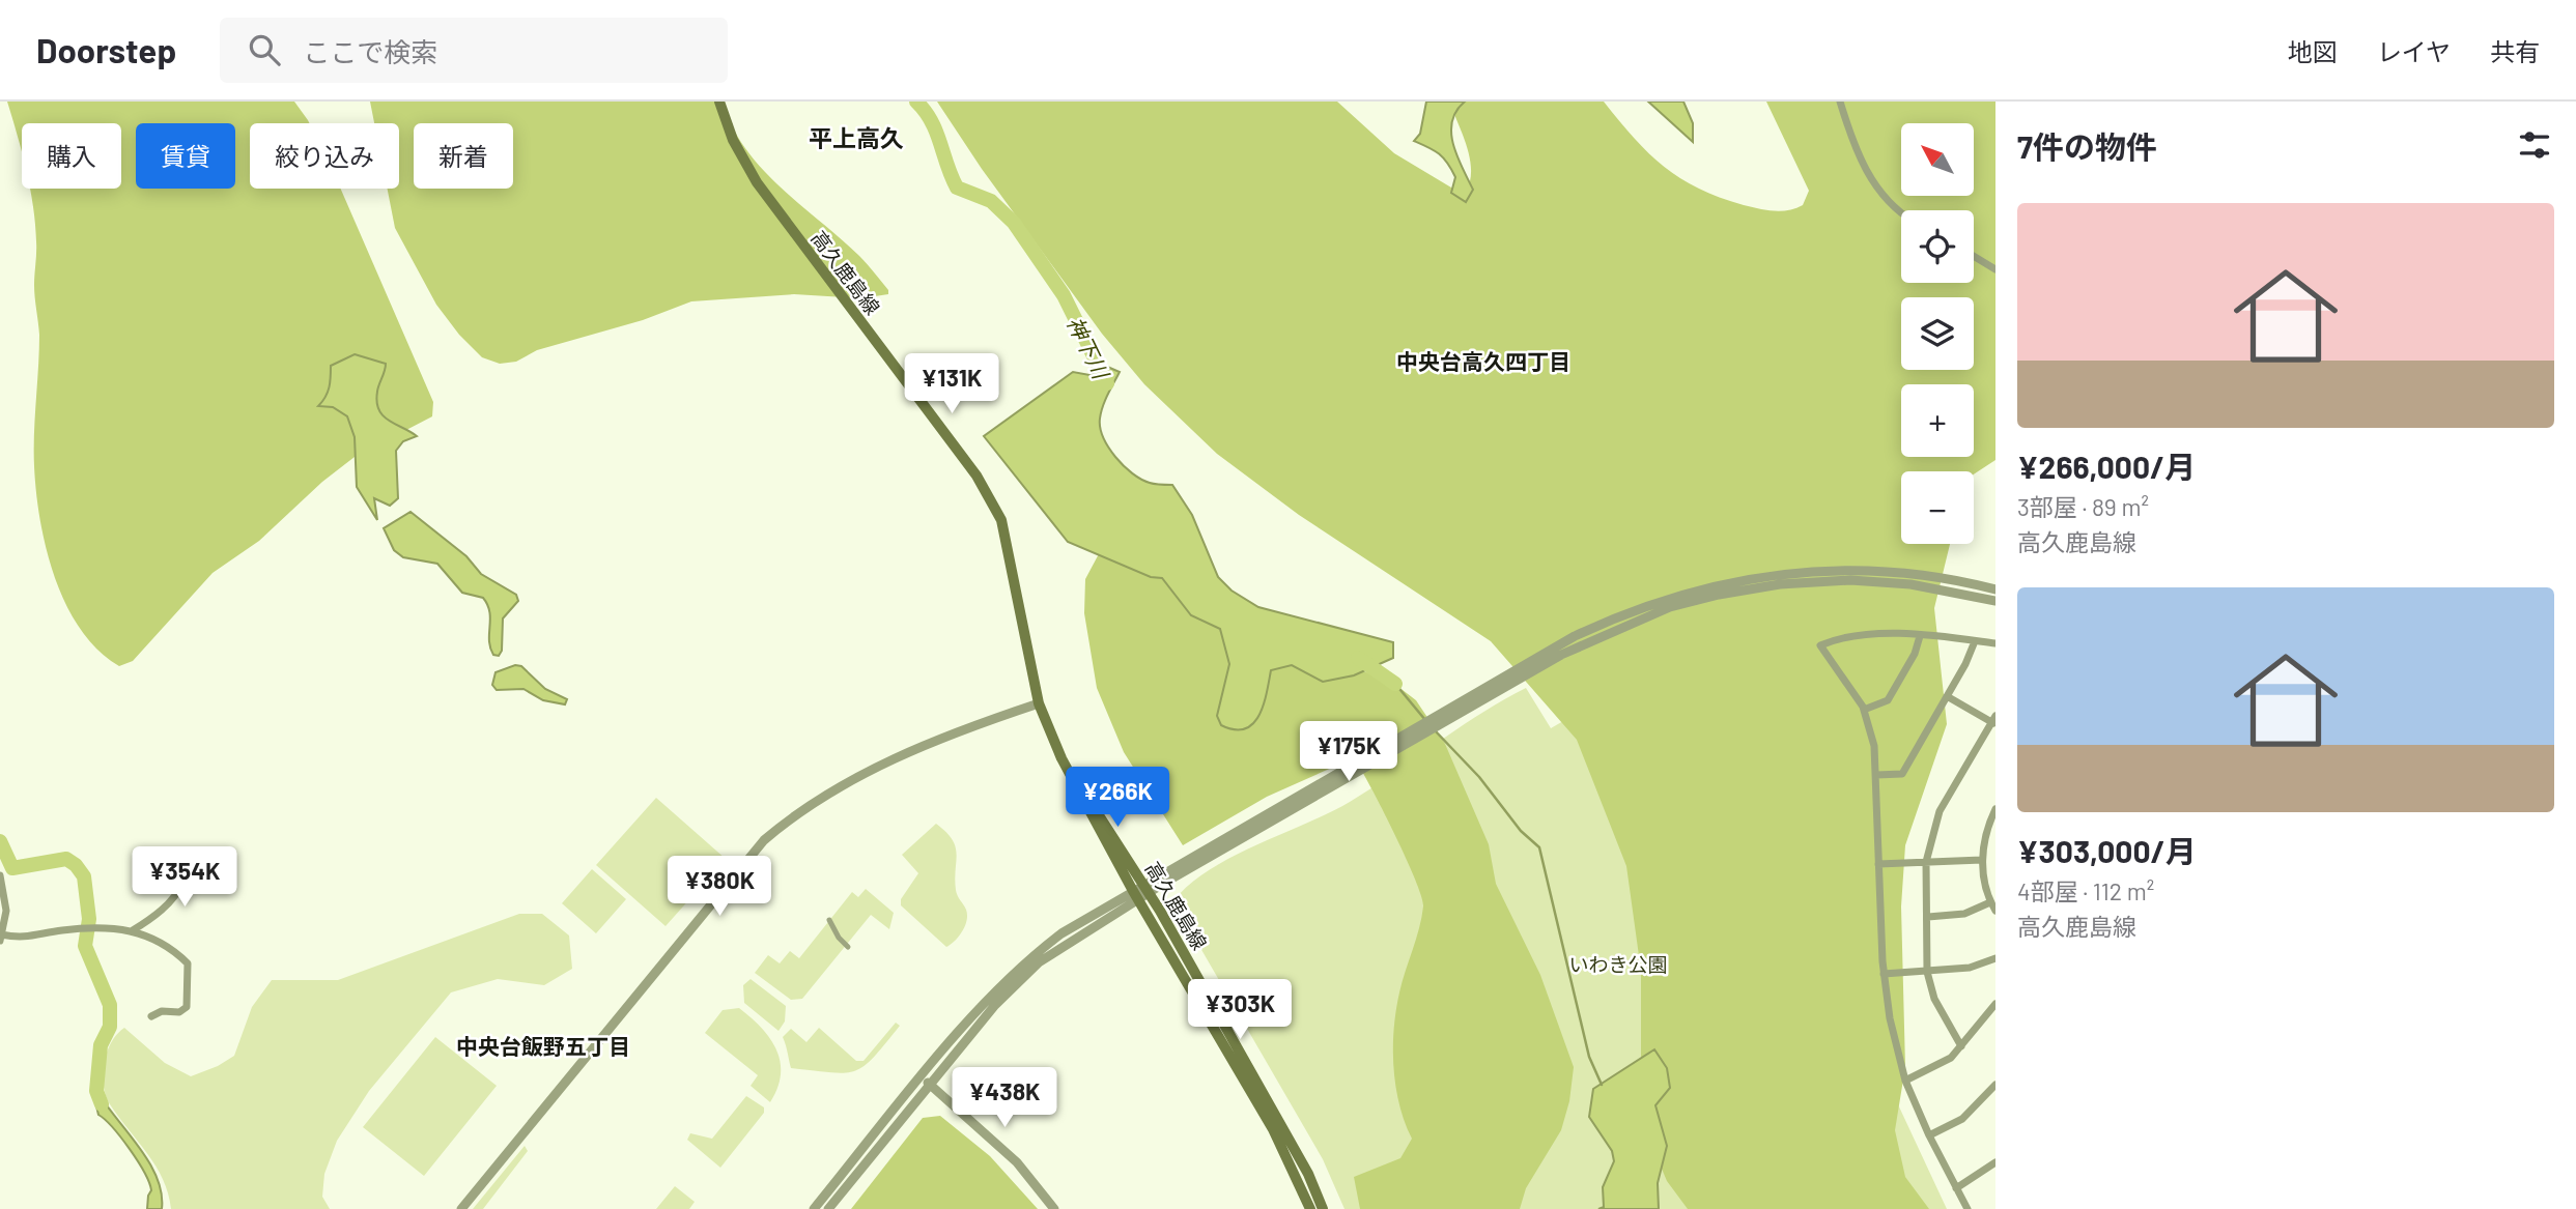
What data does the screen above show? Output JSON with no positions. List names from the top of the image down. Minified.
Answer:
{"streets":{"main road":["高久鹿島線"]},"districts":["平上高久","中央台高久四丁目","中央台飯野五丁目"],"water":["神下川"],"parks":["いわき公園"],"north":"top left","page":{"header":"Doorstep","search":"ここで検索","nav":["地図","レイヤ","共有"],"heading":"7件の物件","map_buttons":["+","−"],"chip":["購入","賃貸","絞り込み","新着"],"list":[{"name":"¥266,000/月","note":"3部屋 · 89 m² · 高久鹿島線"},{"name":"¥303,000/月","note":"4部屋 · 112 m² · 高久鹿島線"}],"price":["¥131K","¥175K","¥266K","¥354K","¥380K","¥303K","¥438K"]}}
